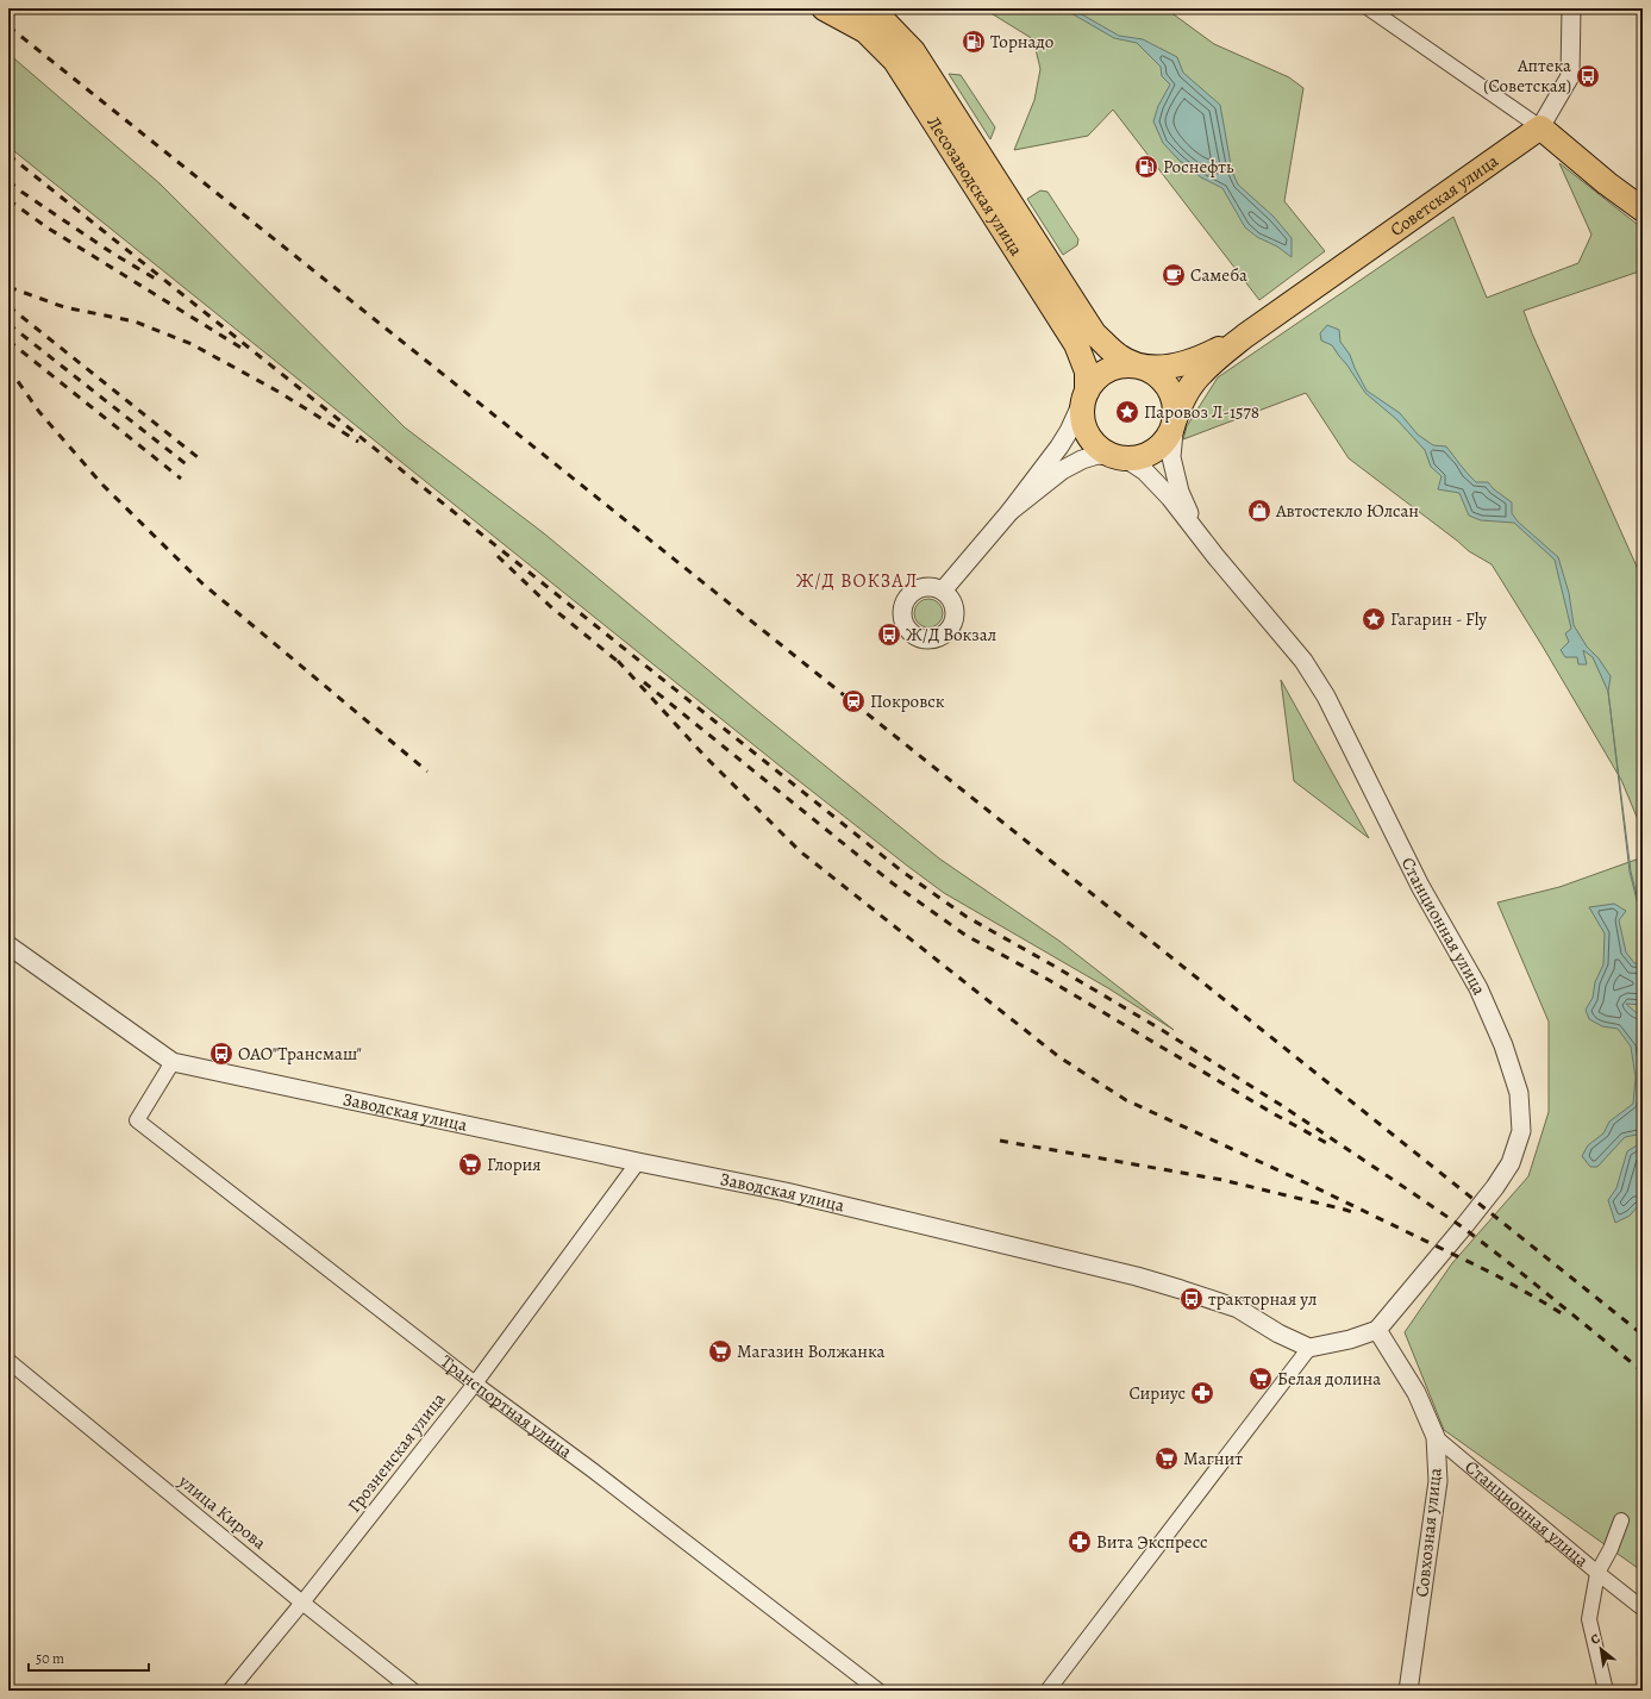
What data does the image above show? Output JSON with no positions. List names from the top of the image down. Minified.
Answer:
{"streets":{"main road":["Лесозаводская улица","Советская улица"],"street":["Станционная улица","Заводская улица","Транспортная улица","Грозненская улица","улица Кирова","Совхозная улица"]},"crossings":[["Лесозаводская улица","Советская улица"],["Лесозаводская улица","Станционная улица"],["Советская улица","Станционная улица"],["Станционная улица","Совхозная улица"],["Заводская улица","Транспортная улица"],["Заводская улица","Грозненская улица"],["Транспортная улица","Грозненская улица"],["Грозненская улица","улица Кирова"]],"districts":["Ж/Д ВОКЗАЛ"],"places":{"fuel station":["Торнадо","Роснефть"],"bus stop":["Аптека (Советская)","Ж/Д Вокзал","ОАО\"Трансмаш\"","тракторная ул"],"cafe":["Самеба"],"place":["Паровоз Л-1578","Гагарин - Fly"],"shop":["Автостекло Юлсан"],"station":["Покровск"],"supermarket":["Глория","Магазин Волжанка","Белая долина","Магнит"],"pharmacy":["Сириус","Вита Экспресс"]},"scale_bar":"50 m","north":"top left"}
